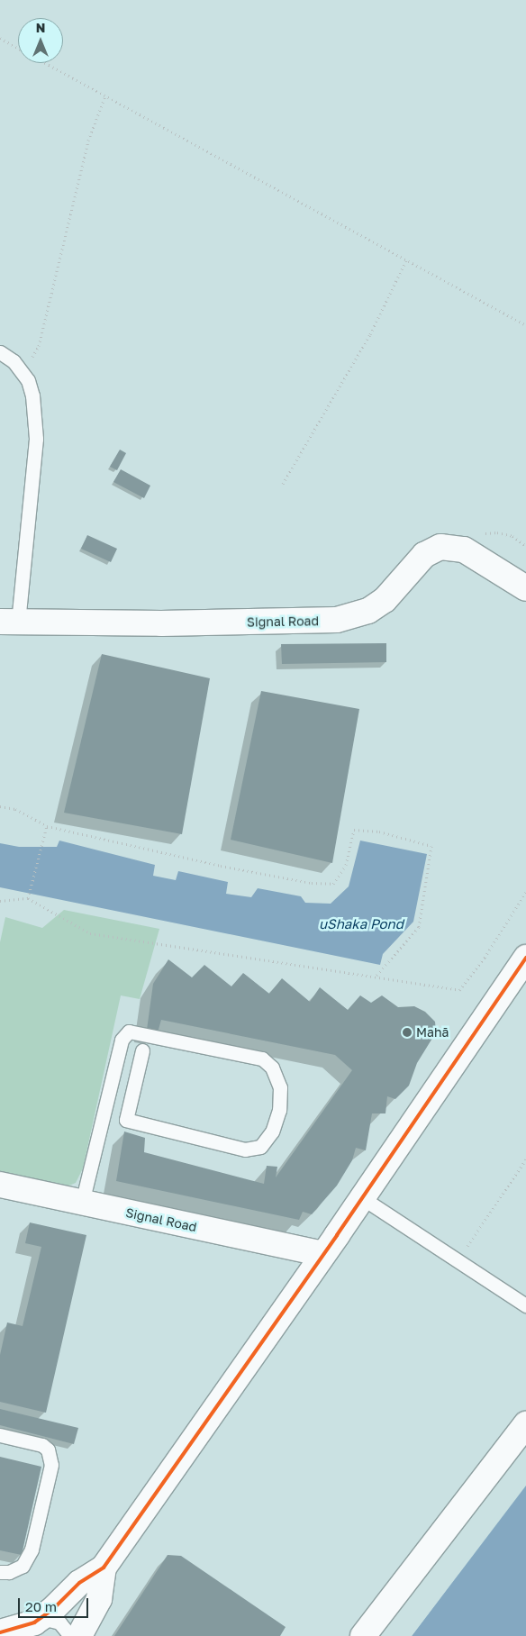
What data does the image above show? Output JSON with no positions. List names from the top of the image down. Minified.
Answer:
{"streets":{"street":["Signal Road"]},"water":["uShaka Pond"],"places":["Mahā"],"scale_bar":"20 m","north":"top"}
